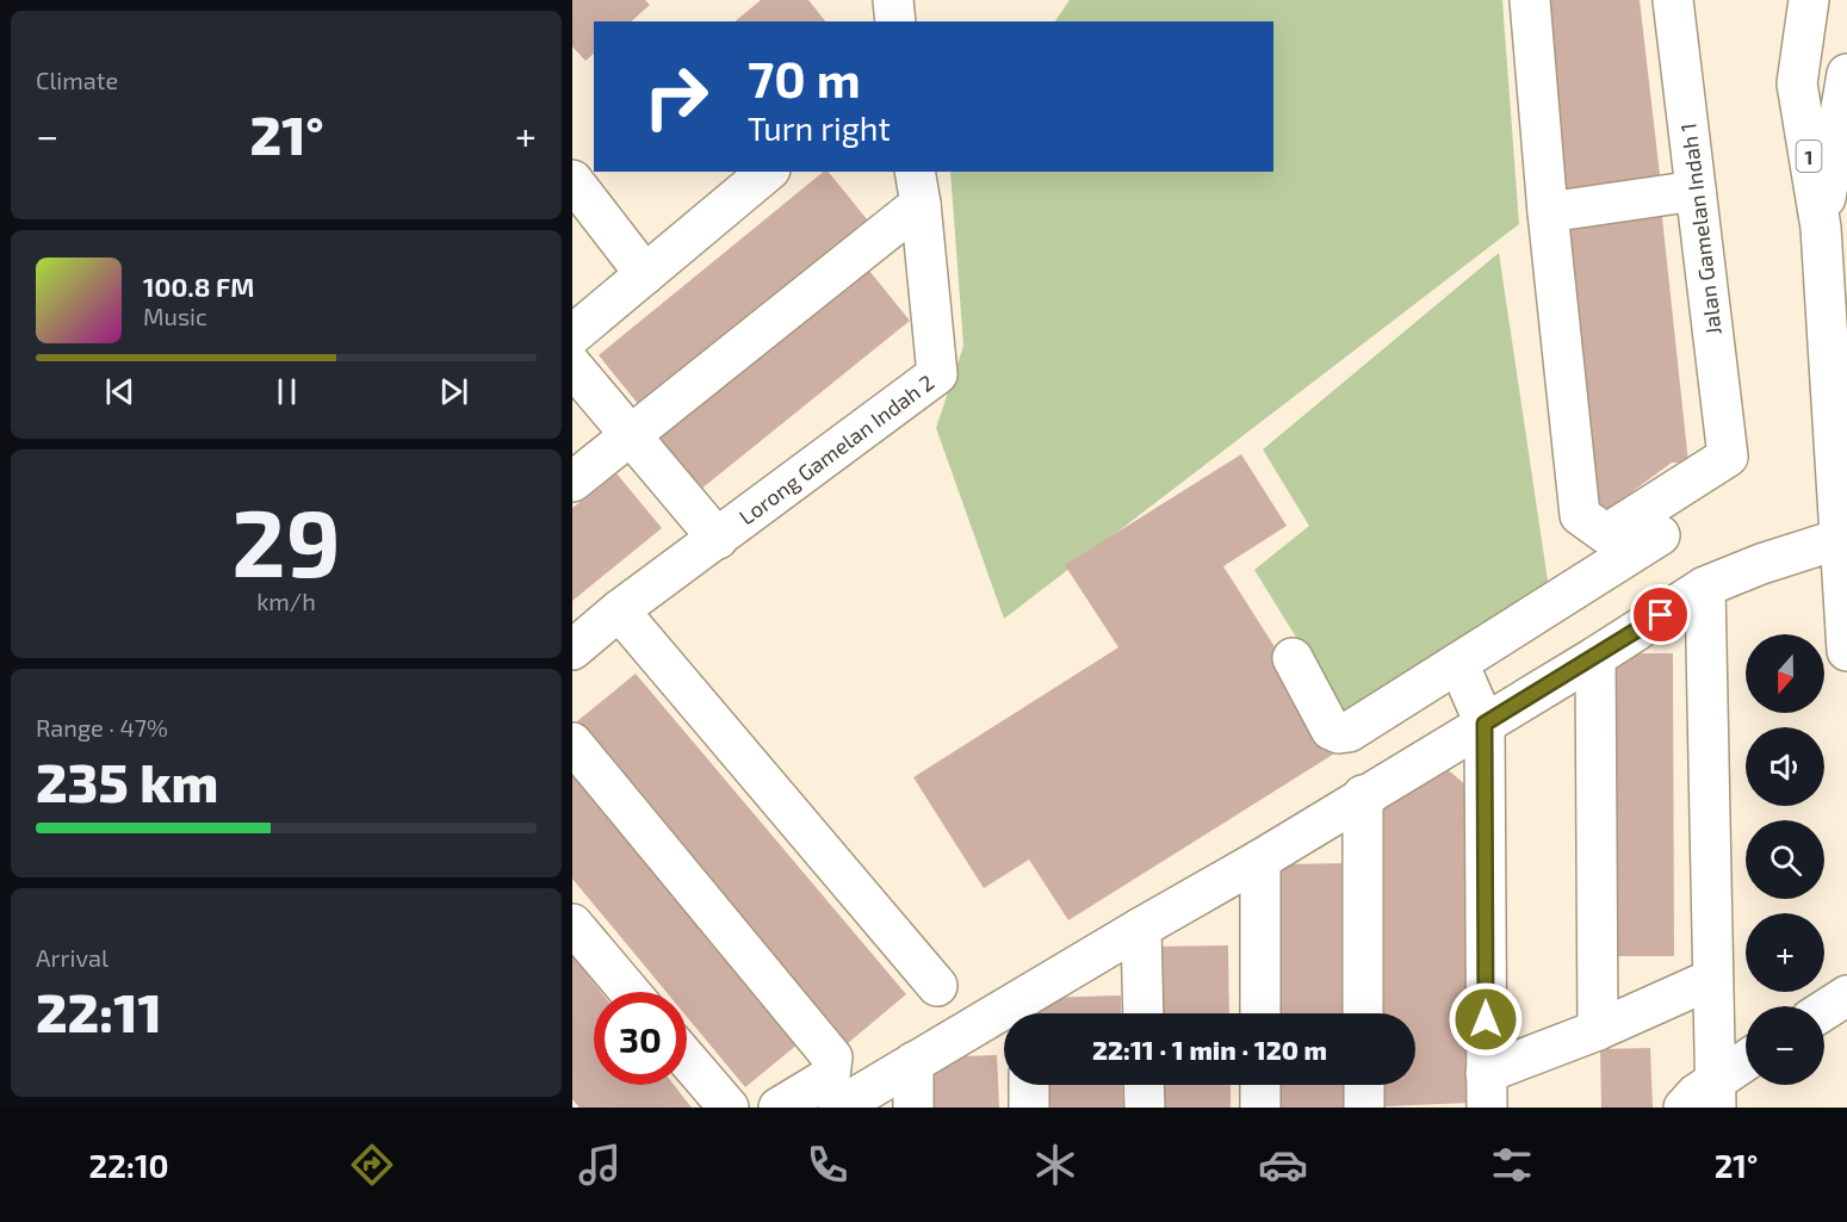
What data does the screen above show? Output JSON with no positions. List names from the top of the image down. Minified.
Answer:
{"streets":{"main road":["1","Jalan Gamelan Indah 1","Lorong Gamelan Indah 2"]},"north":"bottom","page":{"tile":["Climate",["29","km/h"],["Range · 47%","235 km"],["Arrival","22:11"]],"turn":["70 m","Turn right"],"heat":["−","21°","+"],"song":["100.8 FM","Music"],"map_buttons":["+","−"],"limit":"30","trip":"22:11 · 1 min · 120 m","tabs":["22:10","21°"]}}
